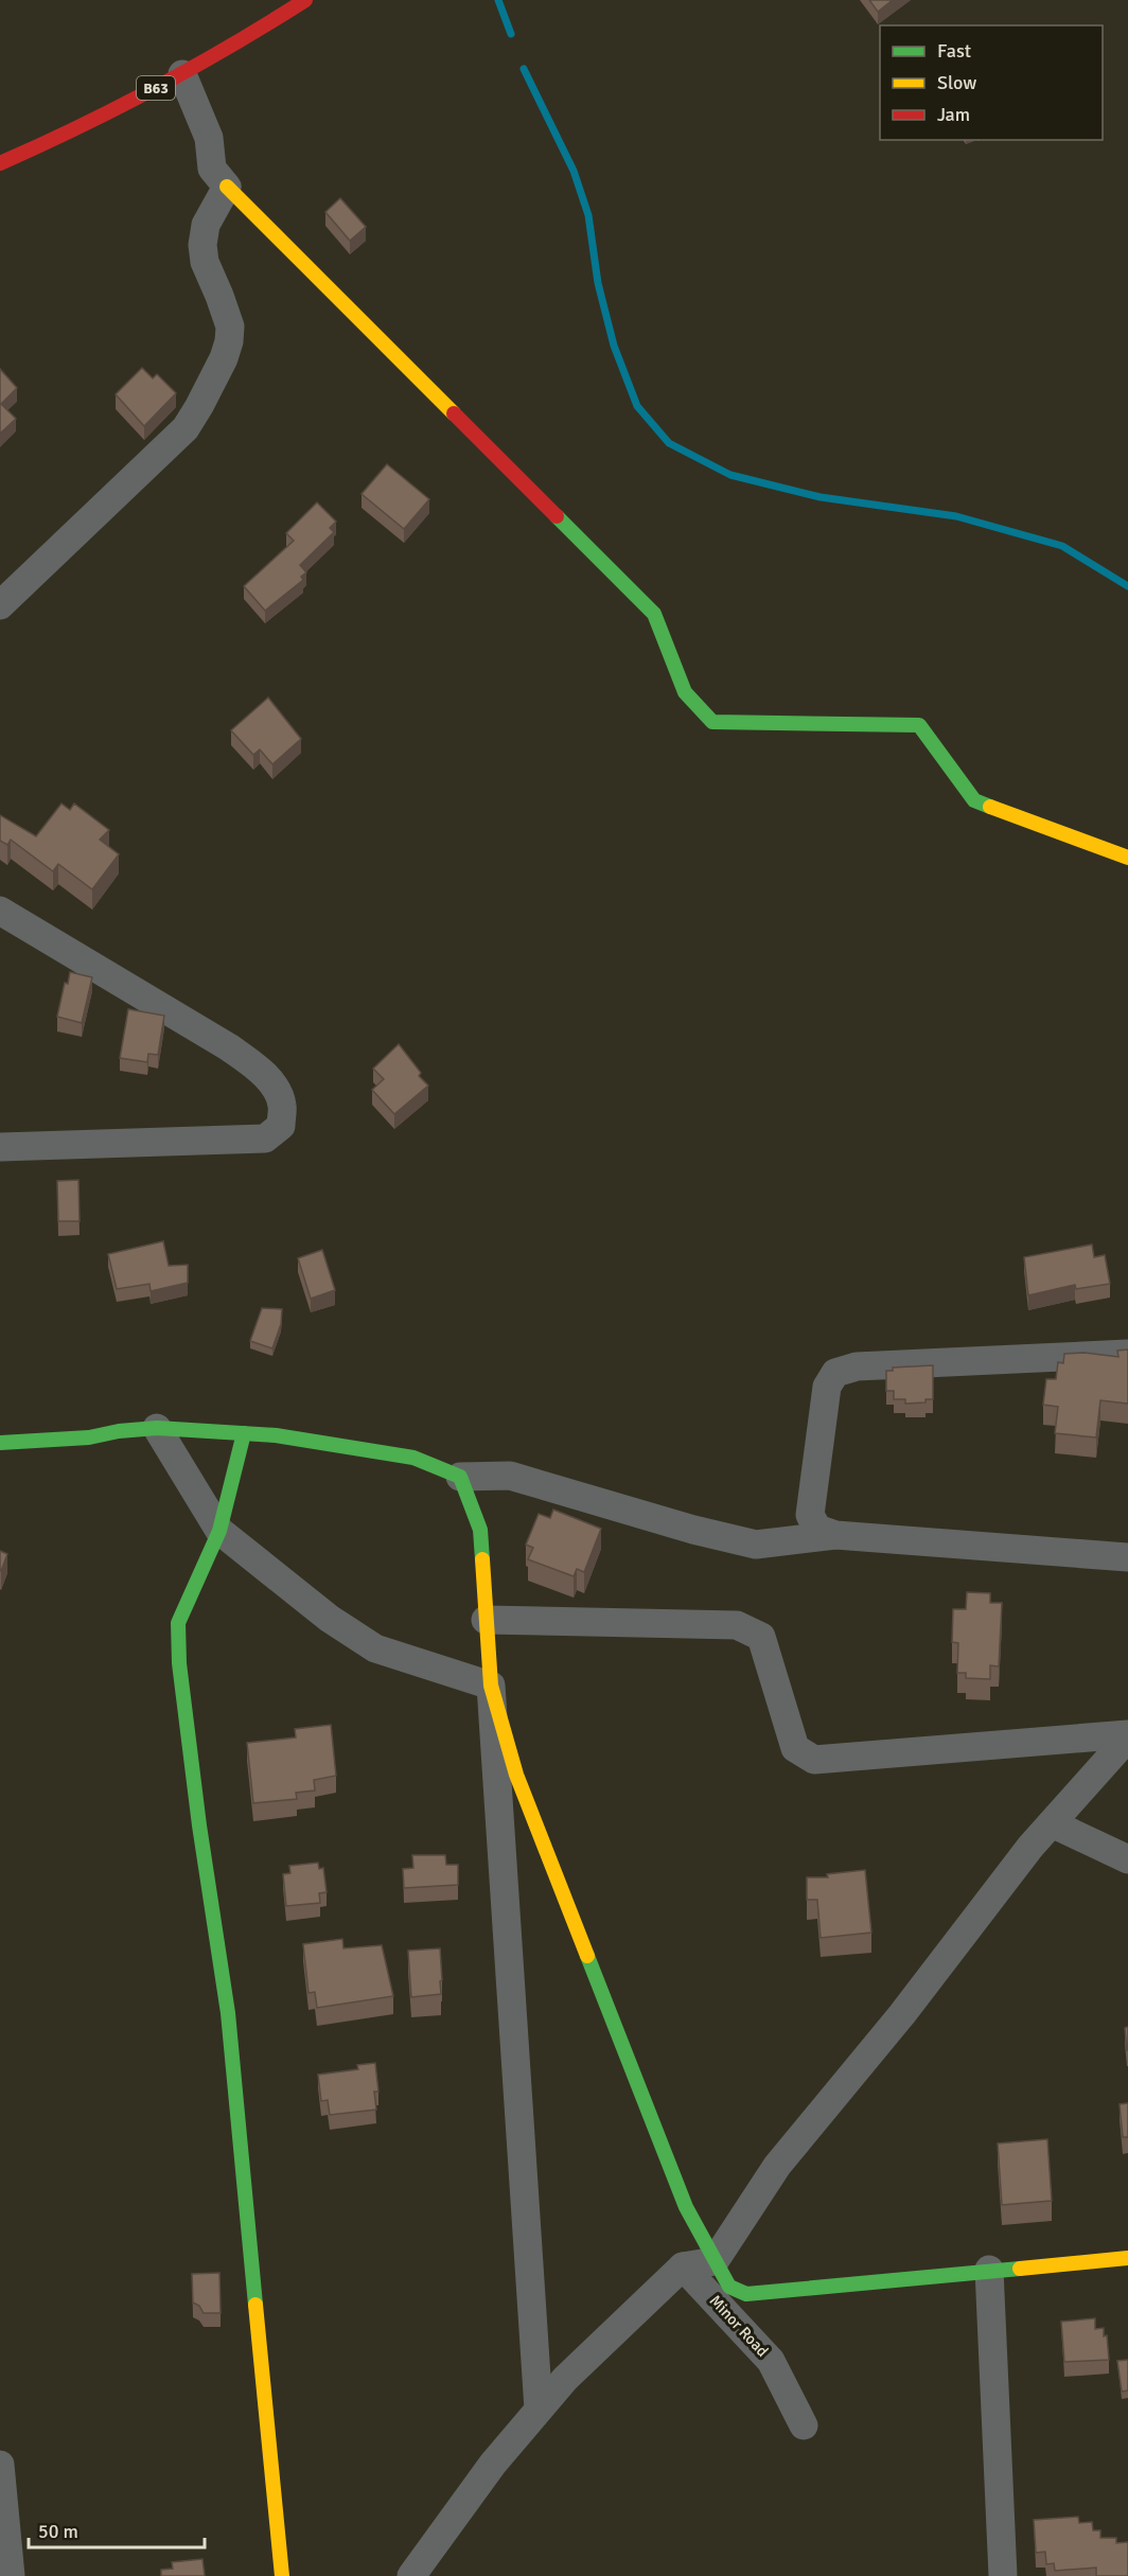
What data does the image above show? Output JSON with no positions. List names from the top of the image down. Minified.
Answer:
{"streets":{"main road":["B63"],"street":["Minor Road"]},"legend":["Fast","Slow","Jam"],"scale_bar":"50 m"}
